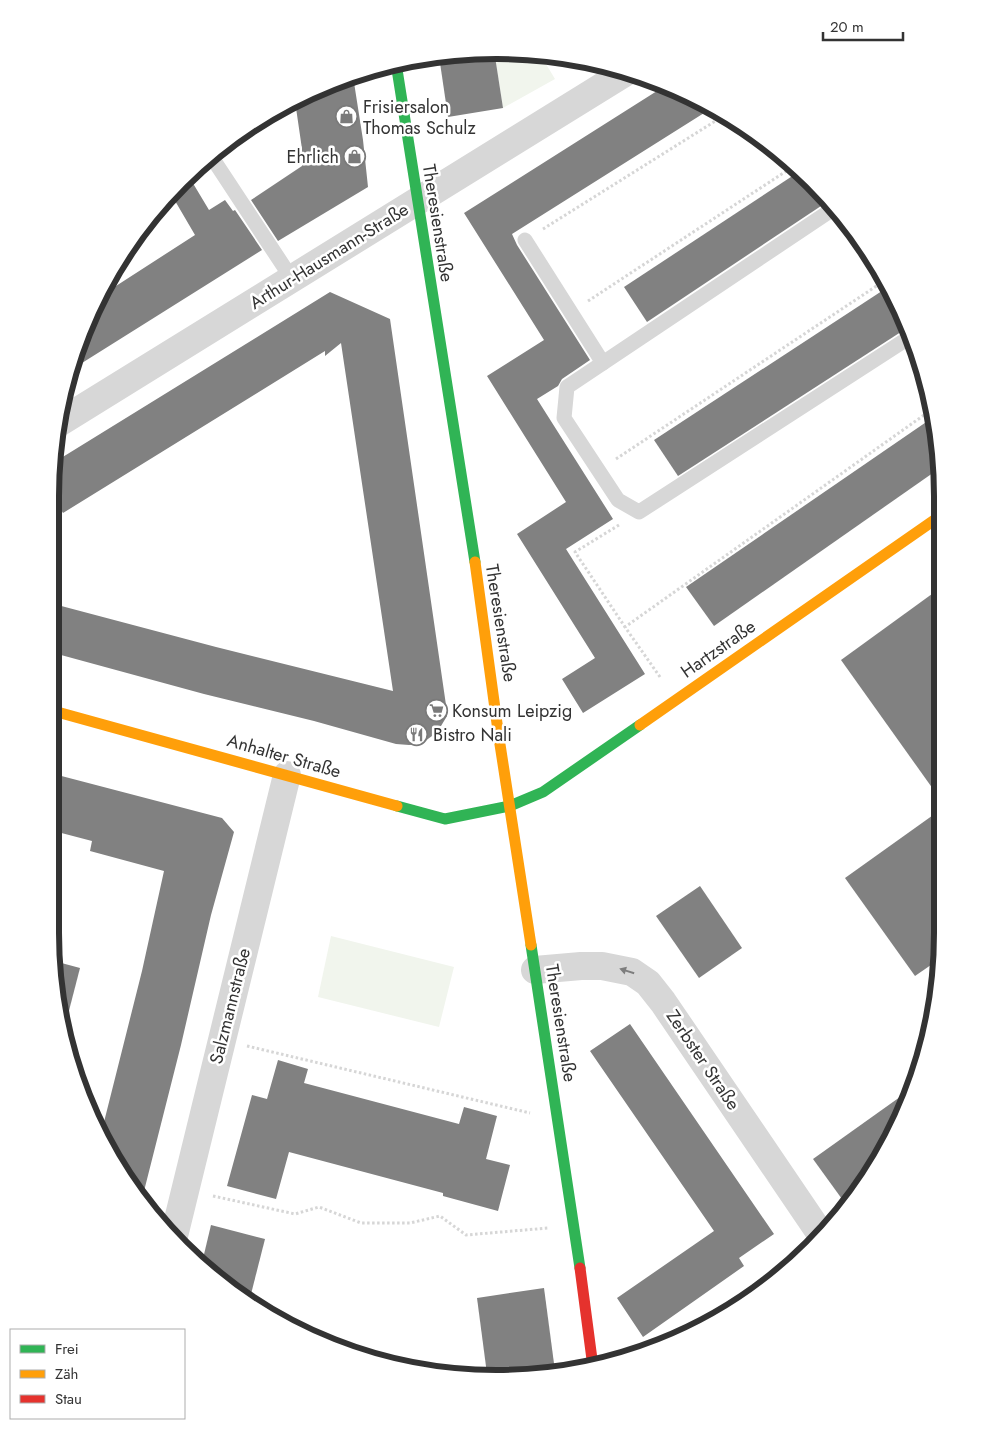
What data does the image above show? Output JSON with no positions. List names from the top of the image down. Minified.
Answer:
{"streets":{"main road":["Theresienstraße","Hartzstraße","Anhalter Straße"],"street":["Arthur-Hausmann-Straße","Salzmannstraße","Zerbster Straße"]},"crossings":[["Theresienstraße","Arthur-Hausmann-Straße"],["Theresienstraße","Hartzstraße"],["Theresienstraße","Anhalter Straße"],["Theresienstraße","Zerbster Straße"],["Hartzstraße","Anhalter Straße"],["Anhalter Straße","Salzmannstraße"]],"one_way":["Zerbster Straße"],"places":{"shop":["Frisiersalon Thomas Schulz","Ehrlich"],"supermarket":["Konsum Leipzig"],"restaurant":["Bistro Nali"]},"legend":["Frei","Zäh","Stau"],"scale_bar":"20 m"}
